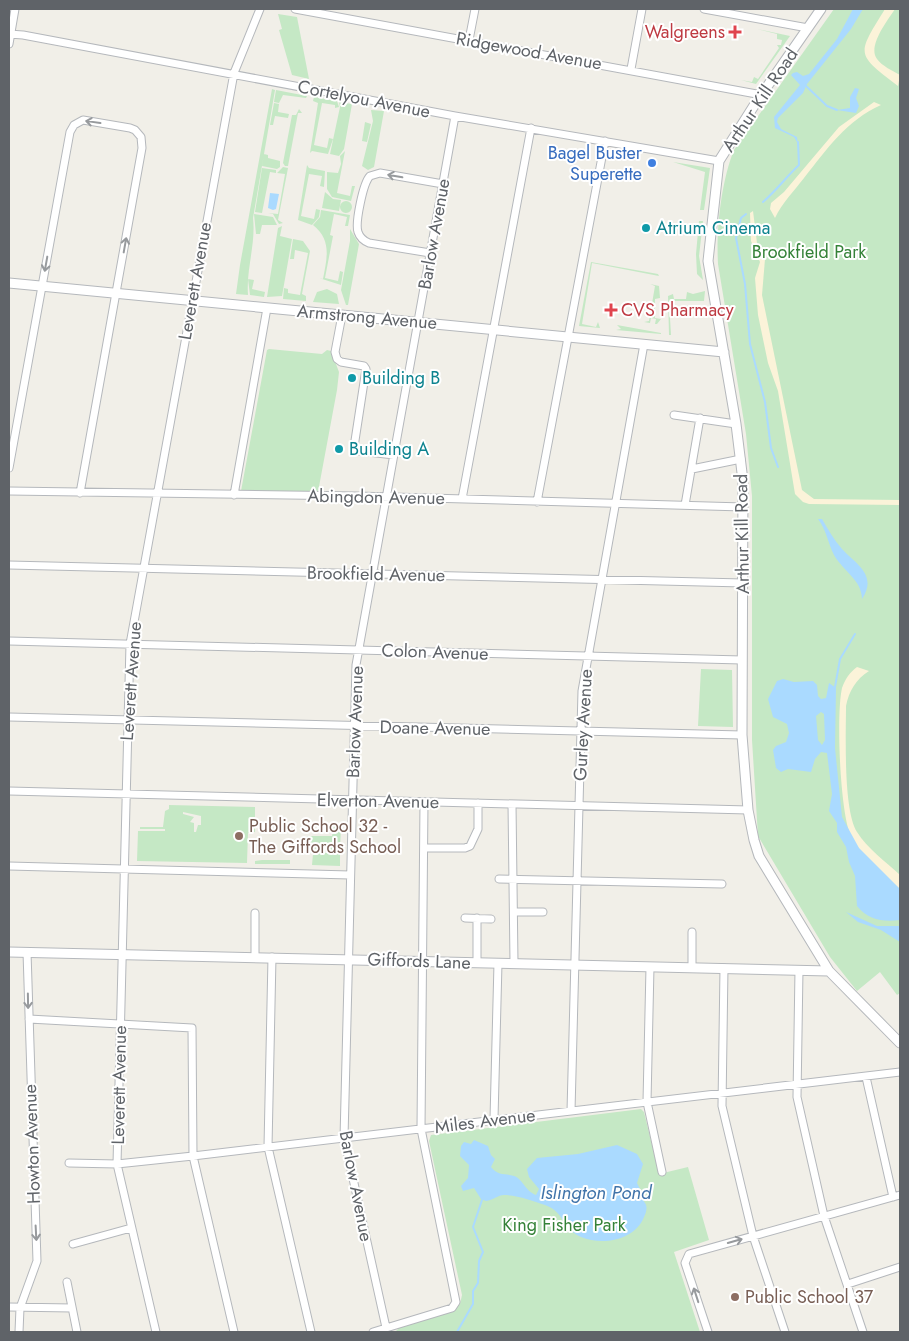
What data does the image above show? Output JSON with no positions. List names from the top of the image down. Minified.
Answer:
{"streets":{"street":["Ridgewood Avenue","Cortelyou Avenue","Arthur Kill Road","Barlow Avenue","Leverett Avenue","Armstrong Avenue","Abingdon Avenue","Brookfield Avenue","Colon Avenue","Gurley Avenue","Doane Avenue","Elverton Avenue","Giffords Lane","Miles Avenue","Howton Avenue"]},"crossings":[["Ridgewood Avenue","Arthur Kill Road"],["Cortelyou Avenue","Arthur Kill Road"],["Cortelyou Avenue","Barlow Avenue"],["Cortelyou Avenue","Leverett Avenue"],["Arthur Kill Road","Armstrong Avenue"],["Arthur Kill Road","Abingdon Avenue"],["Arthur Kill Road","Brookfield Avenue"],["Arthur Kill Road","Colon Avenue"],["Arthur Kill Road","Doane Avenue"],["Arthur Kill Road","Elverton Avenue"],["Arthur Kill Road","Giffords Lane"],["Barlow Avenue","Armstrong Avenue"],["Barlow Avenue","Abingdon Avenue"],["Barlow Avenue","Brookfield Avenue"],["Barlow Avenue","Colon Avenue"],["Barlow Avenue","Doane Avenue"],["Barlow Avenue","Elverton Avenue"],["Barlow Avenue","Giffords Lane"],["Barlow Avenue","Miles Avenue"],["Leverett Avenue","Armstrong Avenue"],["Leverett Avenue","Abingdon Avenue"],["Leverett Avenue","Brookfield Avenue"],["Leverett Avenue","Colon Avenue"],["Leverett Avenue","Doane Avenue"],["Leverett Avenue","Elverton Avenue"],["Leverett Avenue","Giffords Lane"],["Leverett Avenue","Miles Avenue"],["Armstrong Avenue","Gurley Avenue"],["Abingdon Avenue","Gurley Avenue"],["Brookfield Avenue","Gurley Avenue"],["Colon Avenue","Gurley Avenue"],["Gurley Avenue","Doane Avenue"],["Gurley Avenue","Elverton Avenue"],["Gurley Avenue","Giffords Lane"],["Gurley Avenue","Miles Avenue"],["Giffords Lane","Howton Avenue"]],"one_way":["Howton Avenue"],"water":["Islington Pond"],"parks":["Brookfield Park","King Fisher Park"],"places":{"health":["Walgreens","CVS Pharmacy"],"other":["Bagel Buster Superette","Atrium Cinema","Building B","Building A","Public School 32 - The Giffords School","Public School 37"]}}
